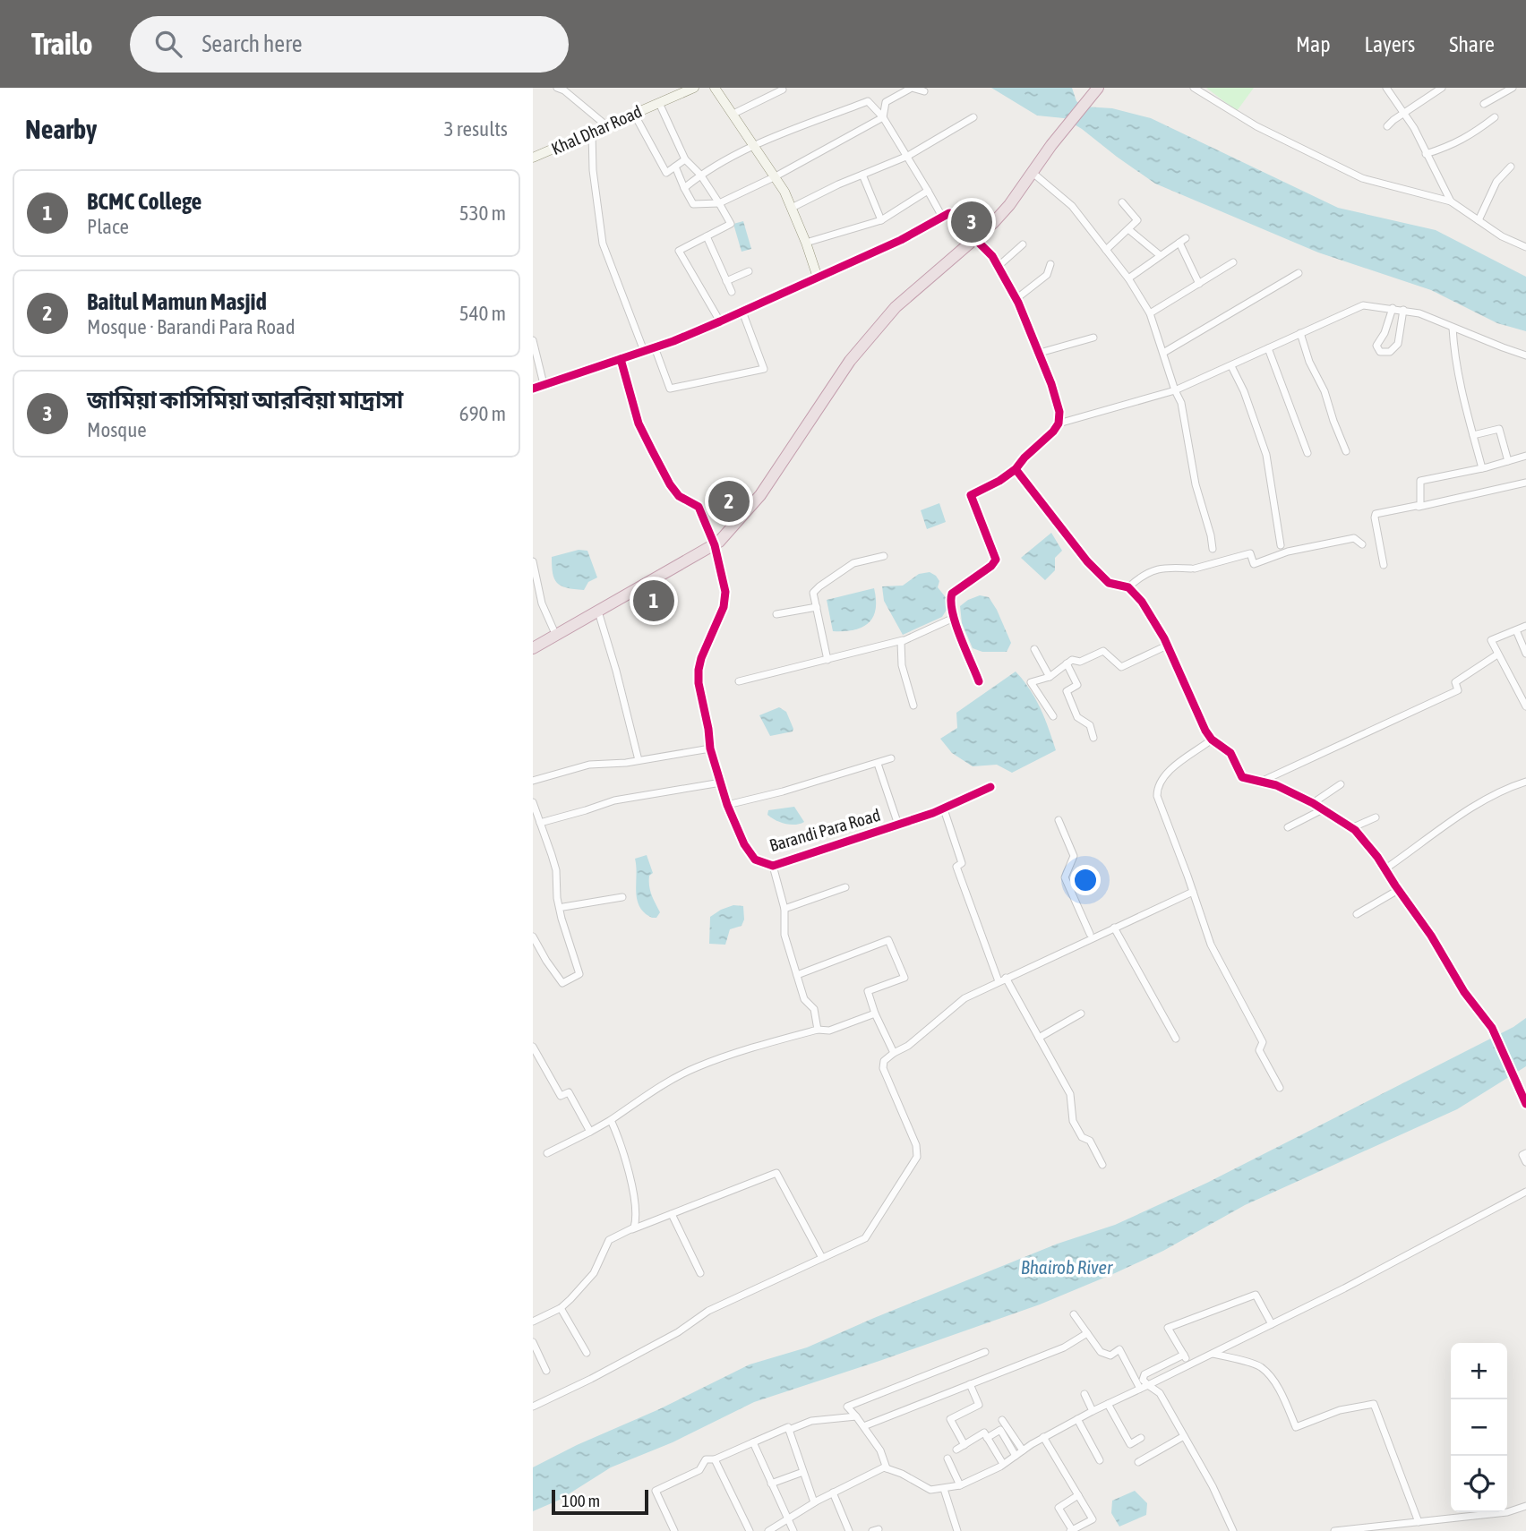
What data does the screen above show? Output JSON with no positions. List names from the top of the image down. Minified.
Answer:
{"streets":{"street":["Khal Dhar Road","Barandi Para Road"]},"water":["Bhairob River"],"scale_bar":"100 m","page":{"header":"Trailo","search":"Search here","nav":["Map","Layers","Share"],"heading":["Nearby","3 results"],"list":[{"mark":"1","name":"BCMC College","note":"Place","value":"530 m"},{"mark":"2","name":"Baitul Mamun Masjid","note":"Mosque · Barandi Para Road","value":"540 m"},{"mark":"3","name":"জামিয়া কাসিমিয়া আরবিয়া মাদ্রাসা","note":"Mosque","value":"690 m"}],"pins":["3","2","1"],"map_buttons":["+","−"],"scale":"100 m"}}
